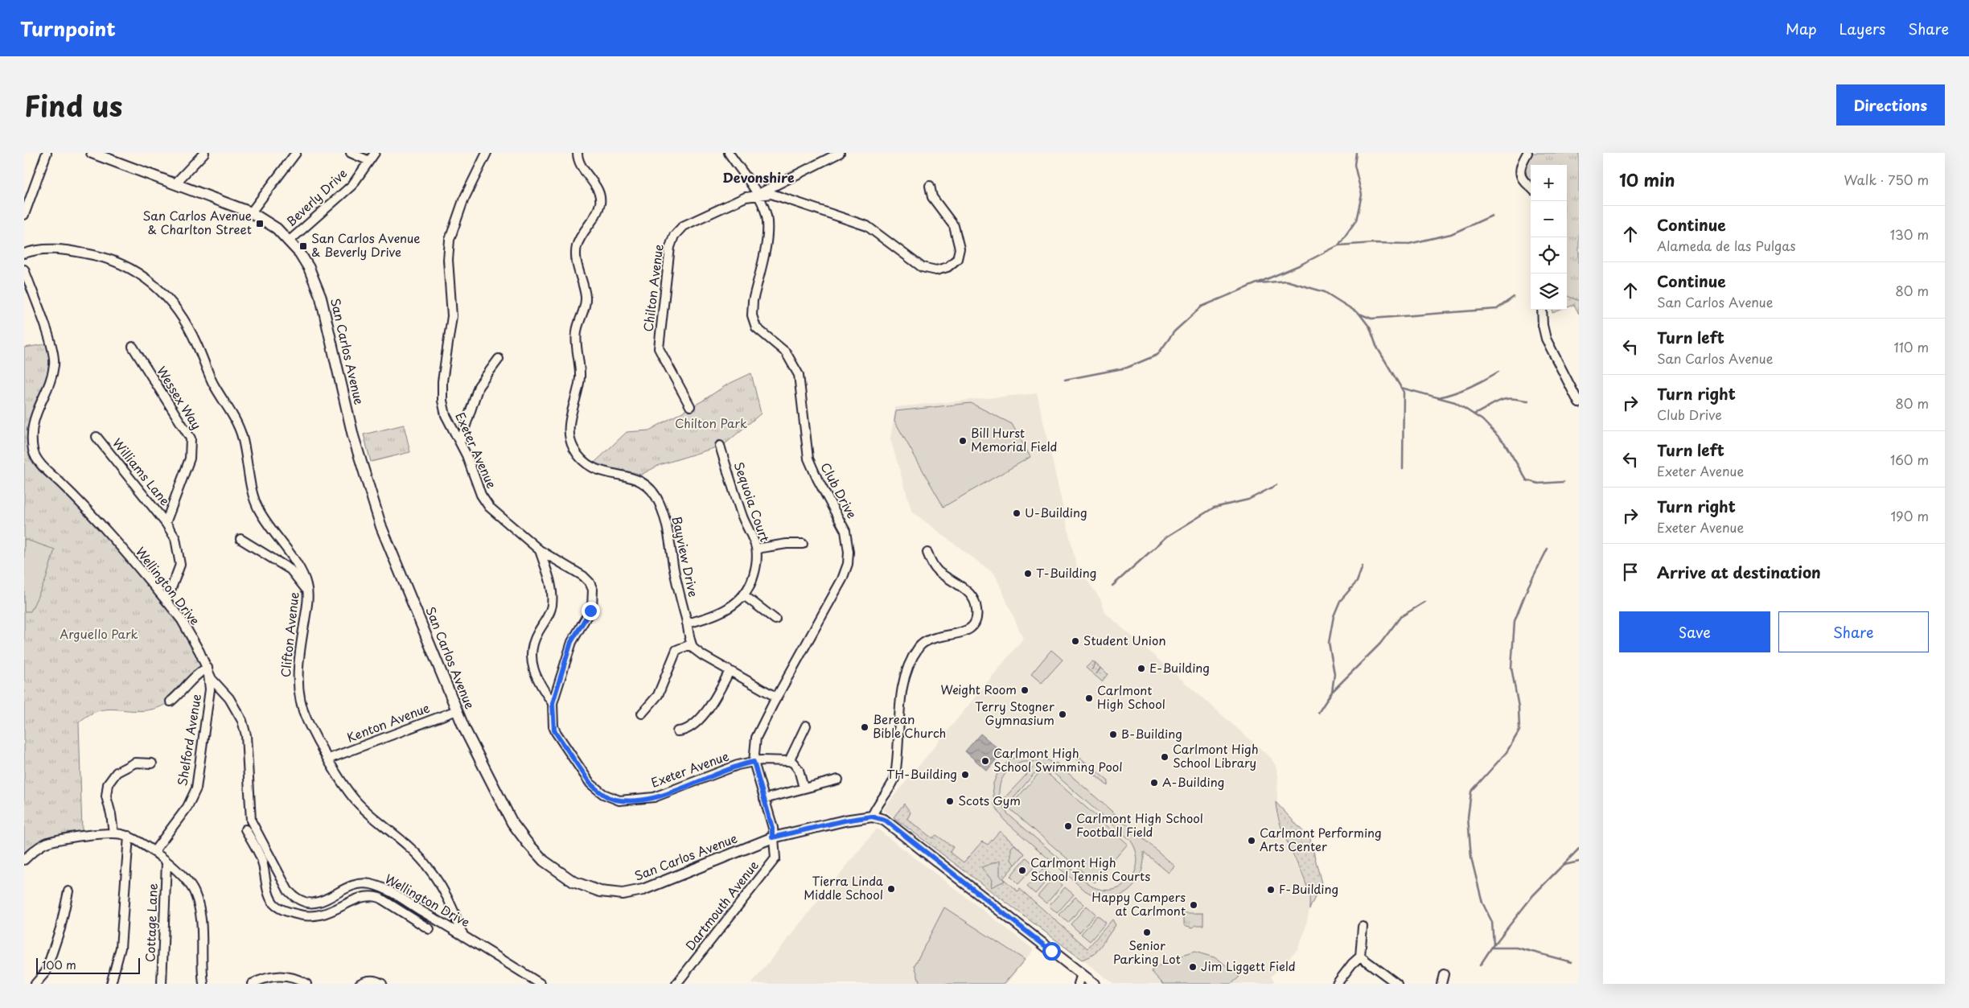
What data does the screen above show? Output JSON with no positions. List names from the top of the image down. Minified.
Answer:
{"streets":{"main road":["San Carlos Avenue"],"street":["Beverly Drive","Chilton Avenue","Wessex Way","Exeter Avenue","Williams Lane","Club Drive","Sequoia Court","Bayview Drive","Wellington Drive","Clifton Avenue","Kenton Avenue","Shelford Avenue","Dartmouth Avenue","Cottage Lane"]},"crossings":[["Beverly Drive","San Carlos Avenue"],["Chilton Avenue","Club Drive"],["San Carlos Avenue","Club Drive"],["San Carlos Avenue","Kenton Avenue"],["San Carlos Avenue","Dartmouth Avenue"],["Wessex Way","Williams Lane"],["Exeter Avenue","Club Drive"],["Club Drive","Dartmouth Avenue"],["Sequoia Court","Bayview Drive"],["Wellington Drive","Clifton Avenue"],["Wellington Drive","Shelford Avenue"],["Clifton Avenue","Kenton Avenue"]],"districts":["Devonshire"],"parks":["Chilton Park","Arguello Park"],"places":{"transit":["San Carlos Avenue & Charlton Street","San Carlos Avenue & Beverly Drive"],"other":["Bill Hurst Memorial Field","U-Building","T-Building","Student Union","E-Building","Weight Room","Carlmont High School","Terry Stogner Gymnasium","Berean Bible Church","B-Building","Carlmont High School Library","Carlmont High School Swimming Pool","TH-Building","A-Building","Scots Gym","Carlmont High School Football Field","Carlmont Performing Arts Center","Carlmont High School Tennis Courts","Tierra Linda Middle School","F-Building","Happy Campers at Carlmont","Senior Parking Lot","Jim Liggett Field"]},"scale_bar":"100 m","page":{"header":"Turnpoint","nav":["Map","Layers","Share"],"title":"Find us","buttons":["Directions",["Save","Share"]],"heading":["10 min","Walk · 750 m"],"map_buttons":["+","−"],"list":[["Continue","Alameda de las Pulgas","130 m"],["Continue","San Carlos Avenue","80 m"],["Turn left","San Carlos Avenue","110 m"],["Turn right","Club Drive","80 m"],["Turn left","Exeter Avenue","160 m"],["Turn right","Exeter Avenue","190 m"],"Arrive at destination"],"scale":"100 m"}}
